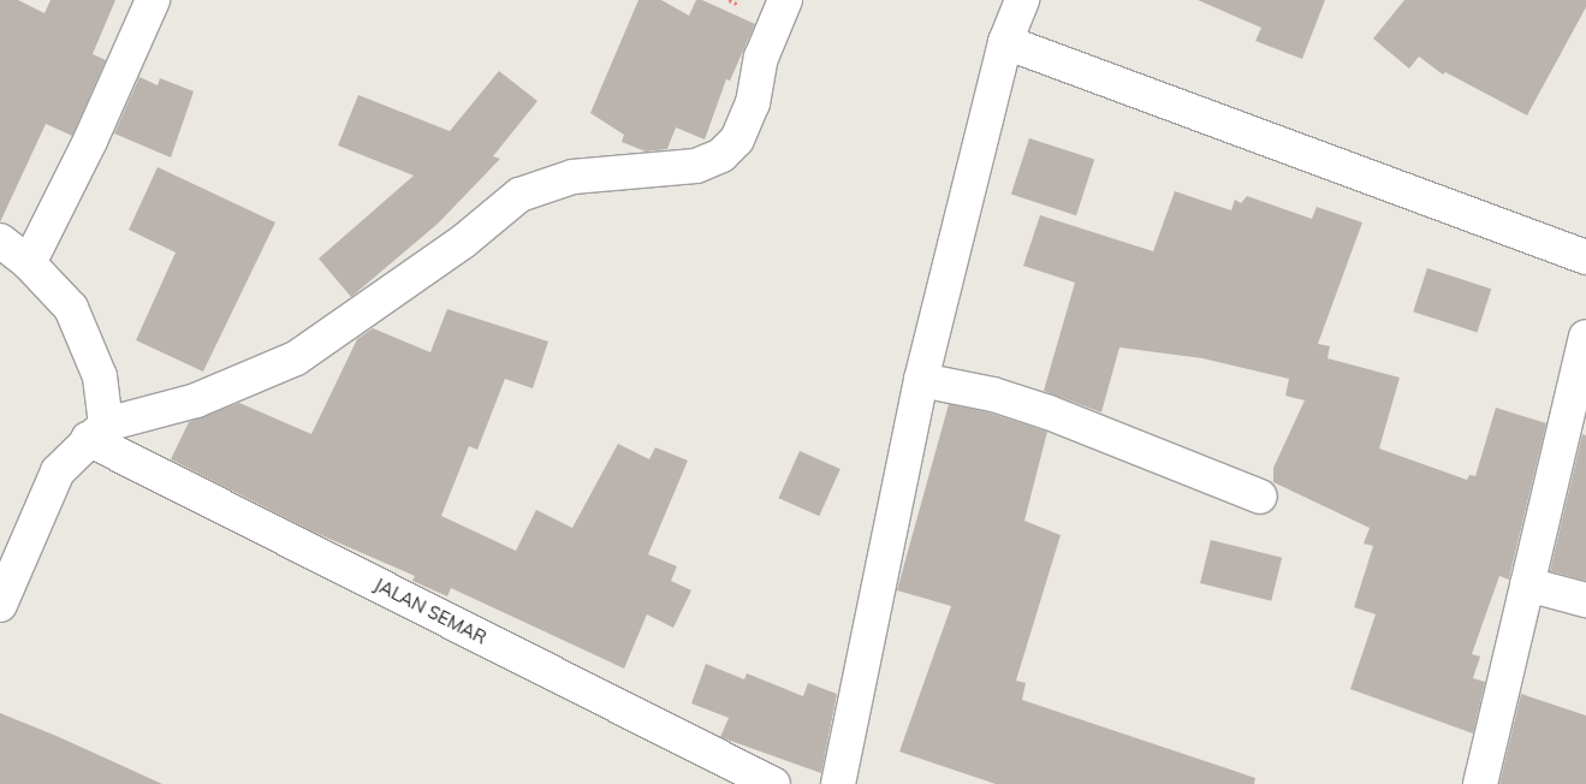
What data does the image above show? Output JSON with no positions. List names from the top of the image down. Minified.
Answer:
{"streets":{"street":["JALAN SEMAR"]}}
